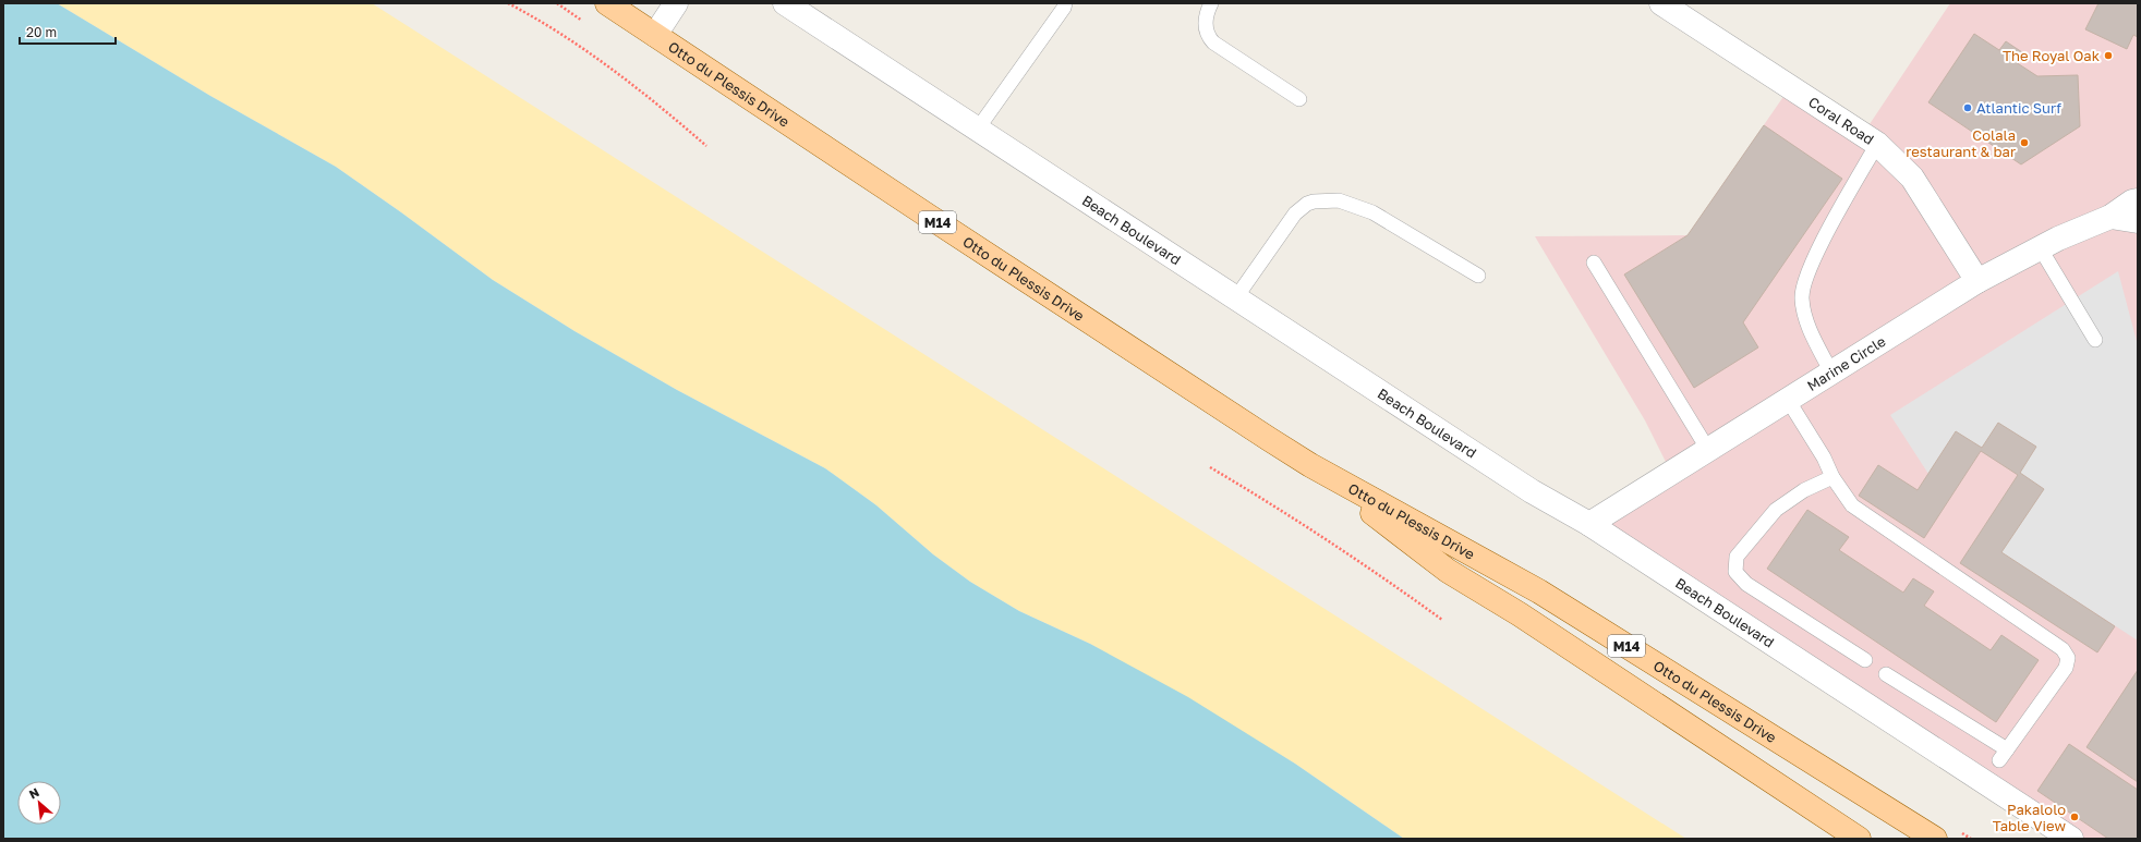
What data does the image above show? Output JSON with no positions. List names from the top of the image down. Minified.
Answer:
{"streets":{"main road":["Otto du Plessis Drive","M14"],"street":["Coral Road","Beach Boulevard","Marine Circle"]},"crossings":[["Coral Road","Marine Circle"],["Beach Boulevard","Marine Circle"]],"places":["The Royal Oak","Atlantic Surf","Colala restaurant & bar","Pakalolo Table View"],"scale_bar":"20 m","north":"top left"}
